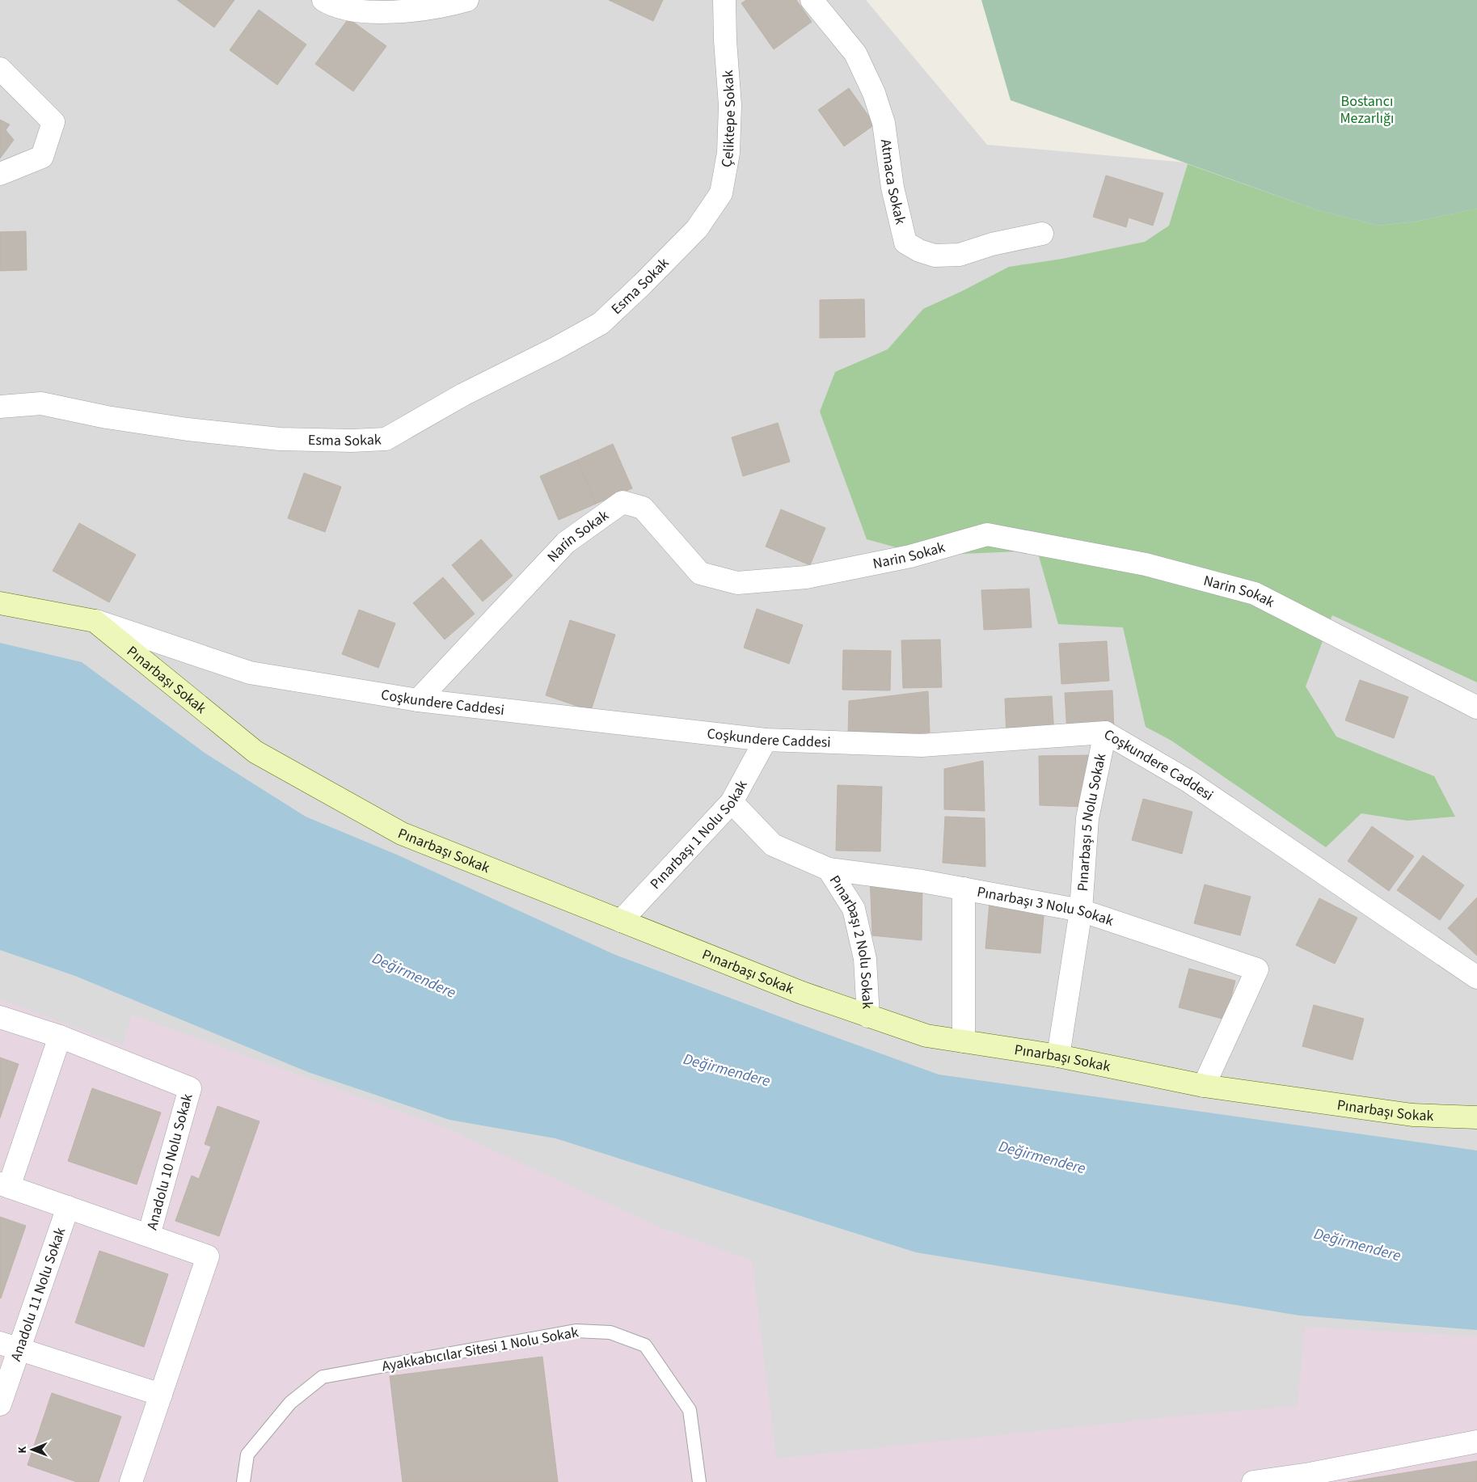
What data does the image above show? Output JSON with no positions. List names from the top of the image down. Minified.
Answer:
{"streets":{"street":["Çeliktepe Sokak","Atmaca Sokak","Esma Sokak","Narin Sokak","Pınarbaşı Sokak","Coşkundere Caddesi","Pınarbaşı 5 Nolu Sokak","Pınarbaşı 1 Nolu Sokak","Pınarbaşı 3 Nolu Sokak","Pınarbaşı 2 Nolu Sokak","Anadolu 10 Nolu Sokak","Anadolu 11 Nolu Sokak"],"lane":["Ayakkabıcılar Sitesi 1 Nolu Sokak"]},"crossings":[["Çeliktepe Sokak","Esma Sokak"],["Narin Sokak","Coşkundere Caddesi"],["Pınarbaşı Sokak","Coşkundere Caddesi"],["Pınarbaşı Sokak","Pınarbaşı 5 Nolu Sokak"],["Pınarbaşı Sokak","Pınarbaşı 1 Nolu Sokak"],["Pınarbaşı Sokak","Pınarbaşı 3 Nolu Sokak"],["Pınarbaşı Sokak","Pınarbaşı 2 Nolu Sokak"],["Coşkundere Caddesi","Pınarbaşı 5 Nolu Sokak"],["Coşkundere Caddesi","Pınarbaşı 1 Nolu Sokak"],["Pınarbaşı 5 Nolu Sokak","Pınarbaşı 3 Nolu Sokak"],["Pınarbaşı 1 Nolu Sokak","Pınarbaşı 2 Nolu Sokak"],["Pınarbaşı 3 Nolu Sokak","Pınarbaşı 2 Nolu Sokak"]],"water":["Değirmendere"],"parks":["Bostancı Mezarlığı"],"north":"left"}
